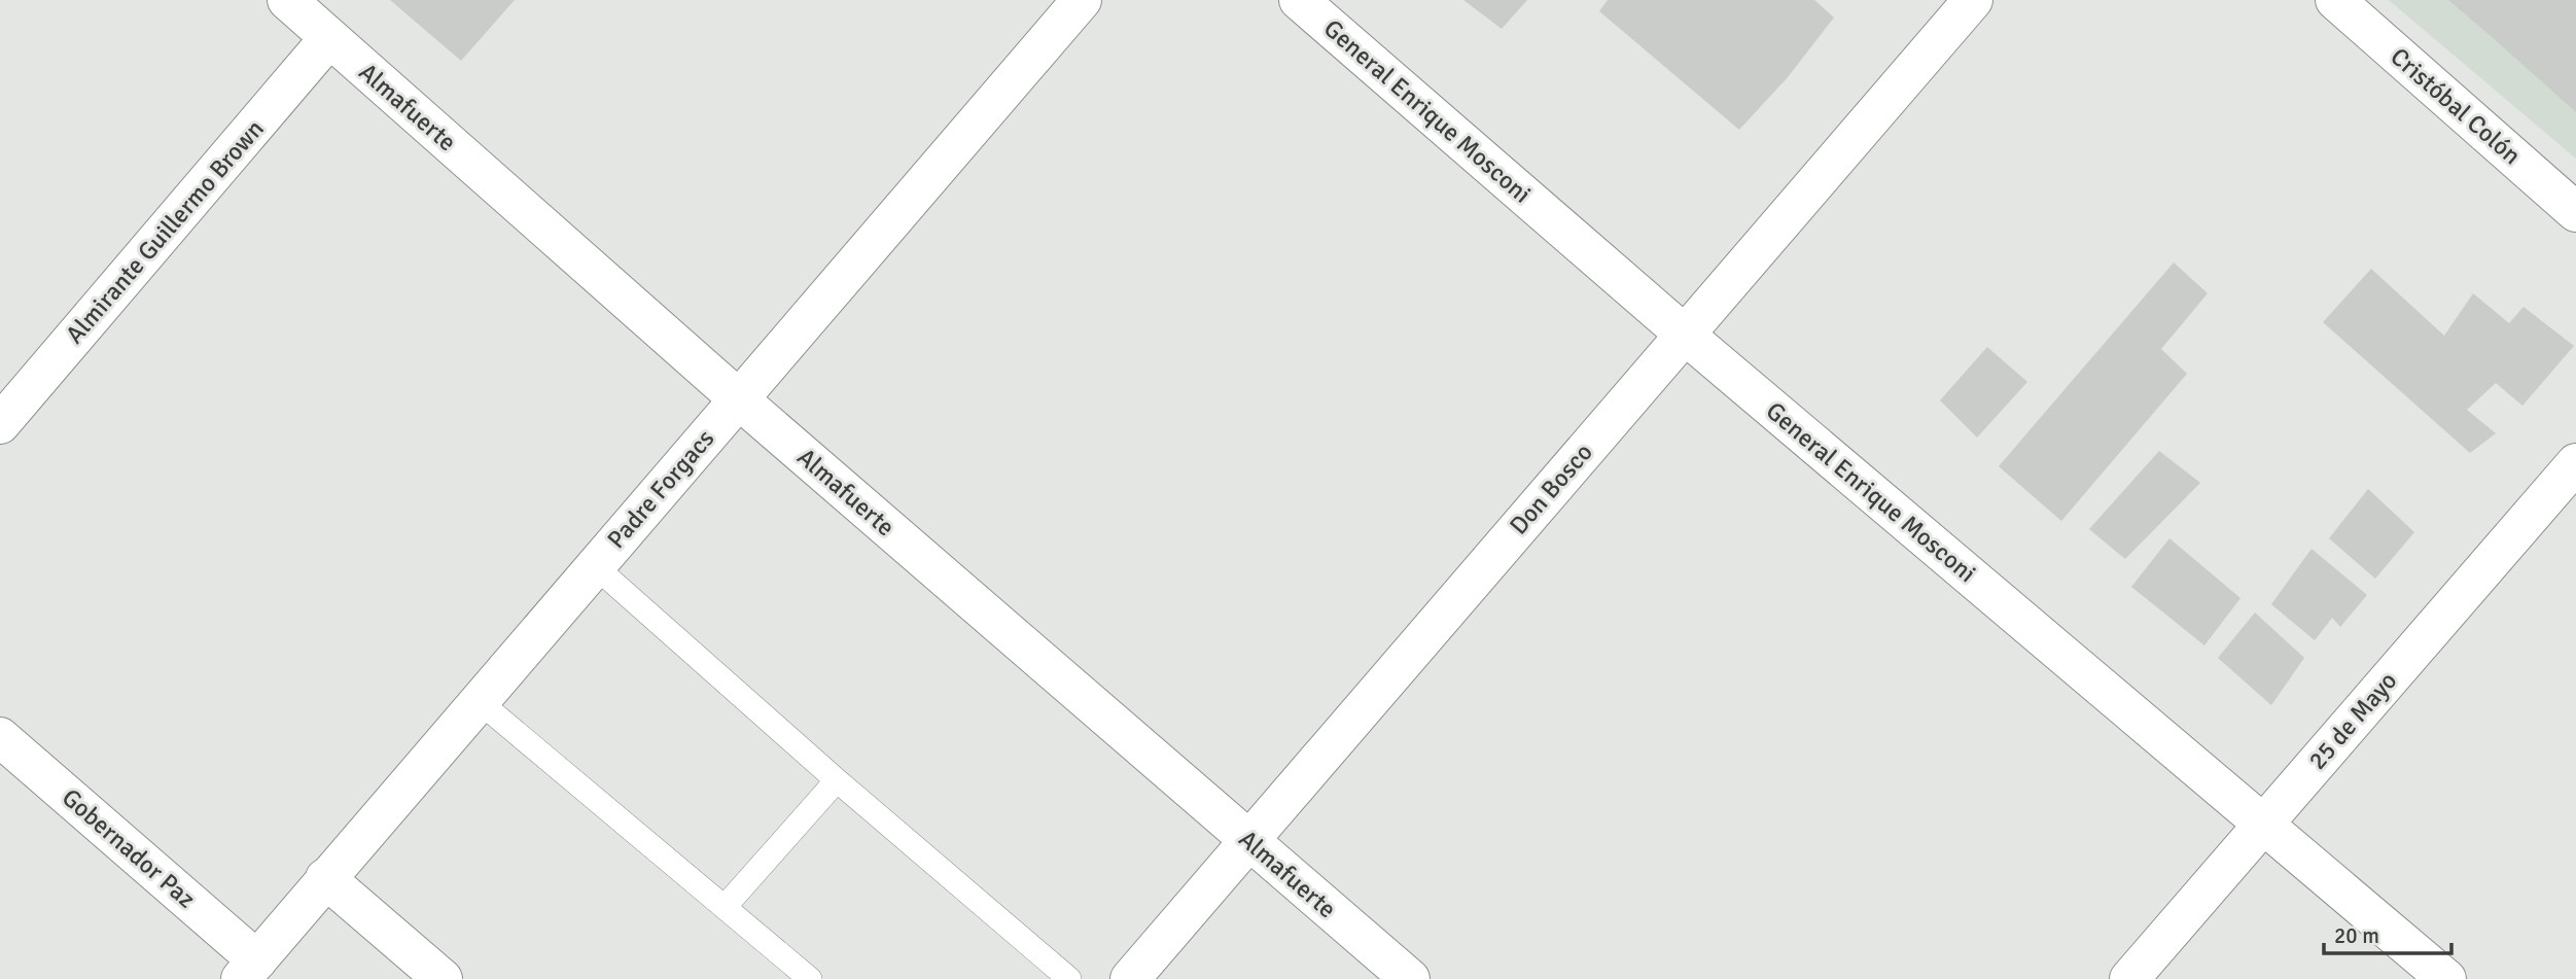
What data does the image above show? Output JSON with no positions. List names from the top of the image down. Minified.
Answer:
{"streets":{"street":["Cristóbal Colón","Almafuerte","General Enrique Mosconi","Almirante Guillermo Brown","Padre Forgacs","Don Bosco","25 de Mayo","Gobernador Paz"]},"crossings":[["Almafuerte","Almirante Guillermo Brown"],["Almafuerte","Padre Forgacs"],["Almafuerte","Don Bosco"],["General Enrique Mosconi","Don Bosco"],["General Enrique Mosconi","25 de Mayo"],["Padre Forgacs","Gobernador Paz"]],"scale_bar":"20 m"}
